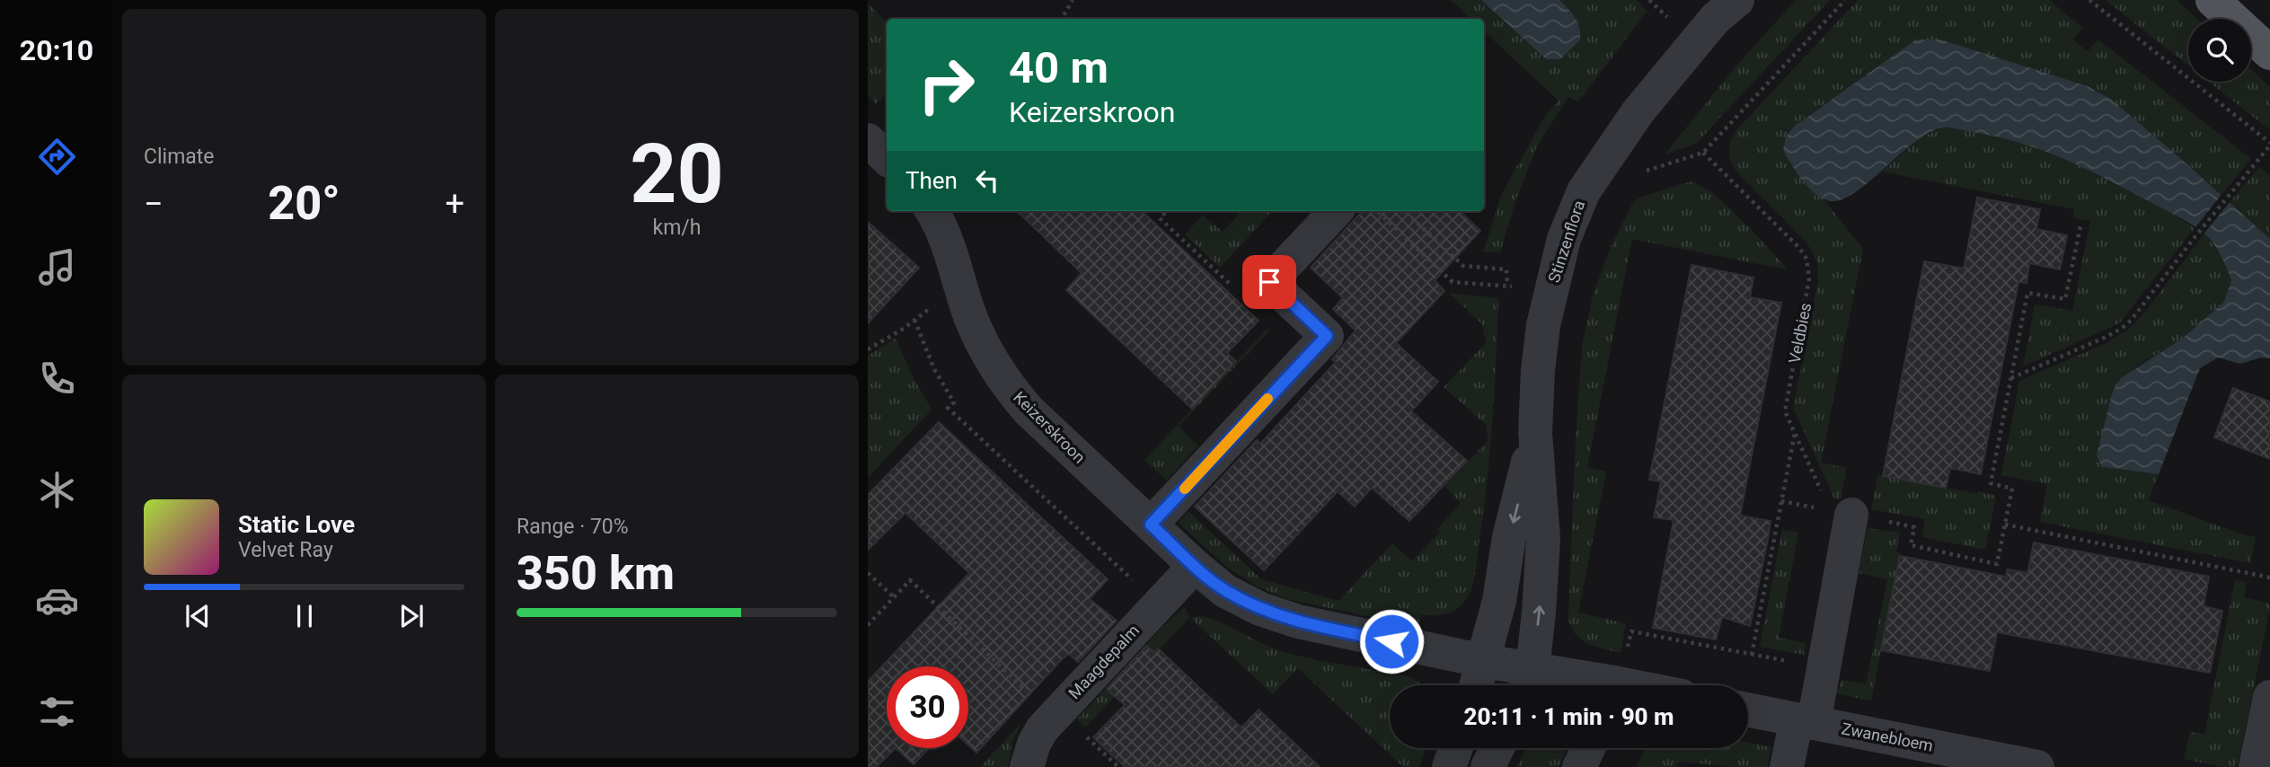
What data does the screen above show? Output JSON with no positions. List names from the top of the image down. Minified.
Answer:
{"streets":{"street":["Stinzenflora","Keizerskroon","Maagdepalm","Zwanebloem"],"path":["Veldbies"]},"crossings":[["Stinzenflora","Keizerskroon"],["Keizerskroon","Maagdepalm"]],"page":{"tabs":"20:10","tile":["Climate",["20","km/h"],["Range · 70%","350 km"]],"turn":["40 m","Keizerskroon"],"then":"Then","heat":["−","20°","+"],"song":["Static Love","Velvet Ray"],"limit":"30","trip":"20:11 · 1 min · 90 m"}}
